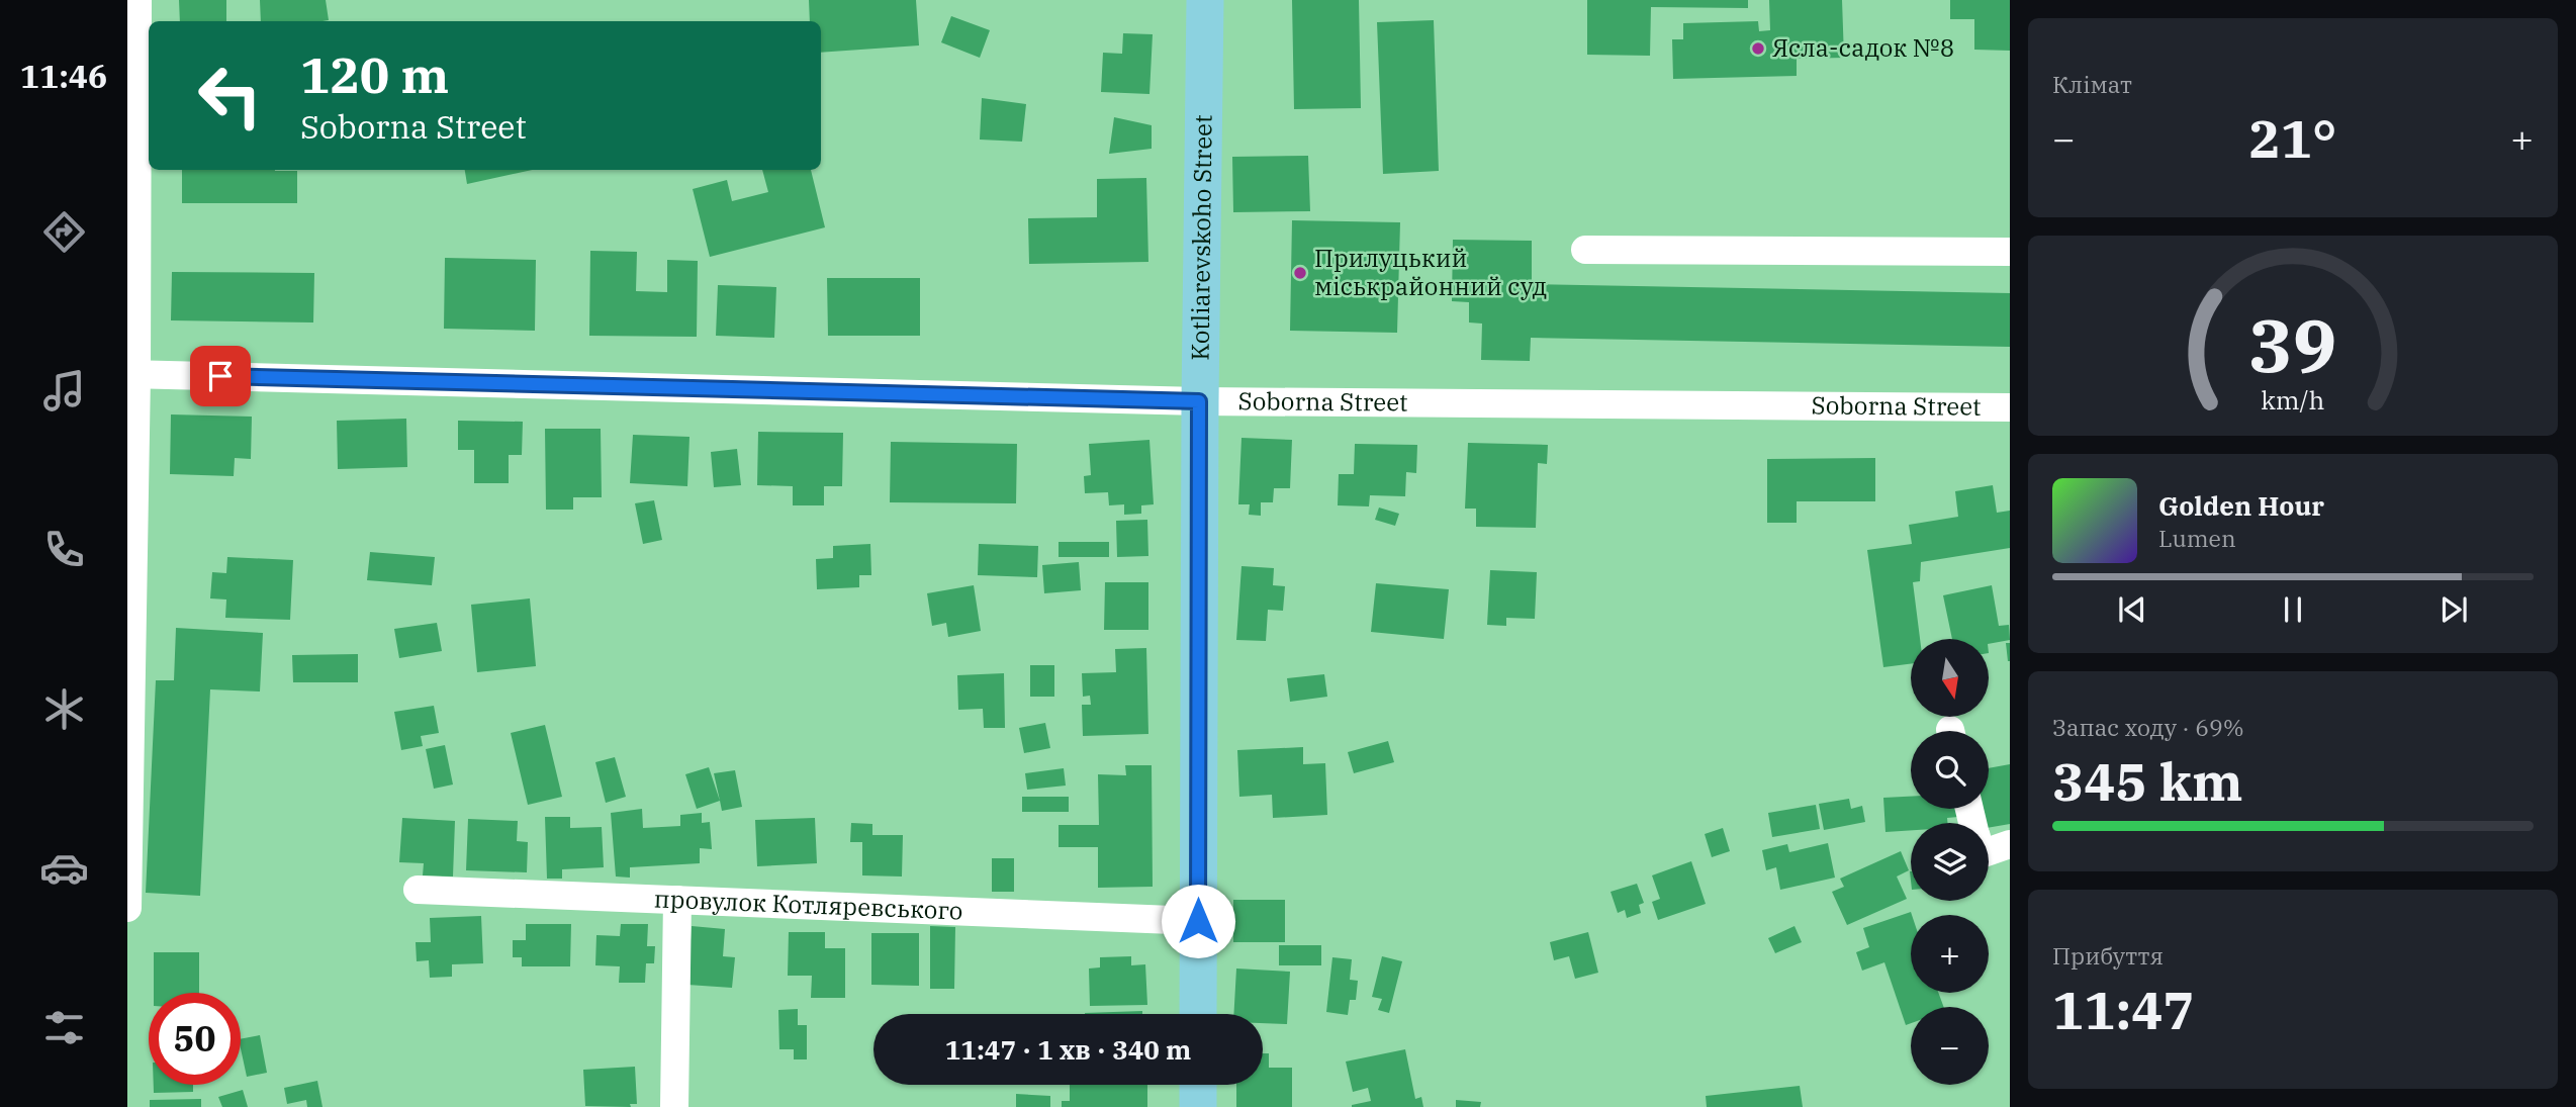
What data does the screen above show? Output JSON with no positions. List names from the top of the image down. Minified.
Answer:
{"streets":{"main road":["Kotliarevskoho Street"],"street":["Soborna Street","провулок Котляревського"]},"crossings":[["Kotliarevskoho Street","Soborna Street"],["Kotliarevskoho Street","провулок Котляревського"]],"places":["Ясла-садок №8","Прилуцький міськрайонний суд"],"north":"bottom","page":{"tabs":"11:46","tile":["Клімат",["Запас ходу · 69%","345 km"],["Прибуття","11:47"]],"turn":["120 m","Soborna Street"],"heat":["−","21°","+"],"song":["Golden Hour","Lumen"],"map_buttons":["+","−"],"limit":"50","trip":"11:47 · 1 хв · 340 m","gauge":["39","km/h"]}}
